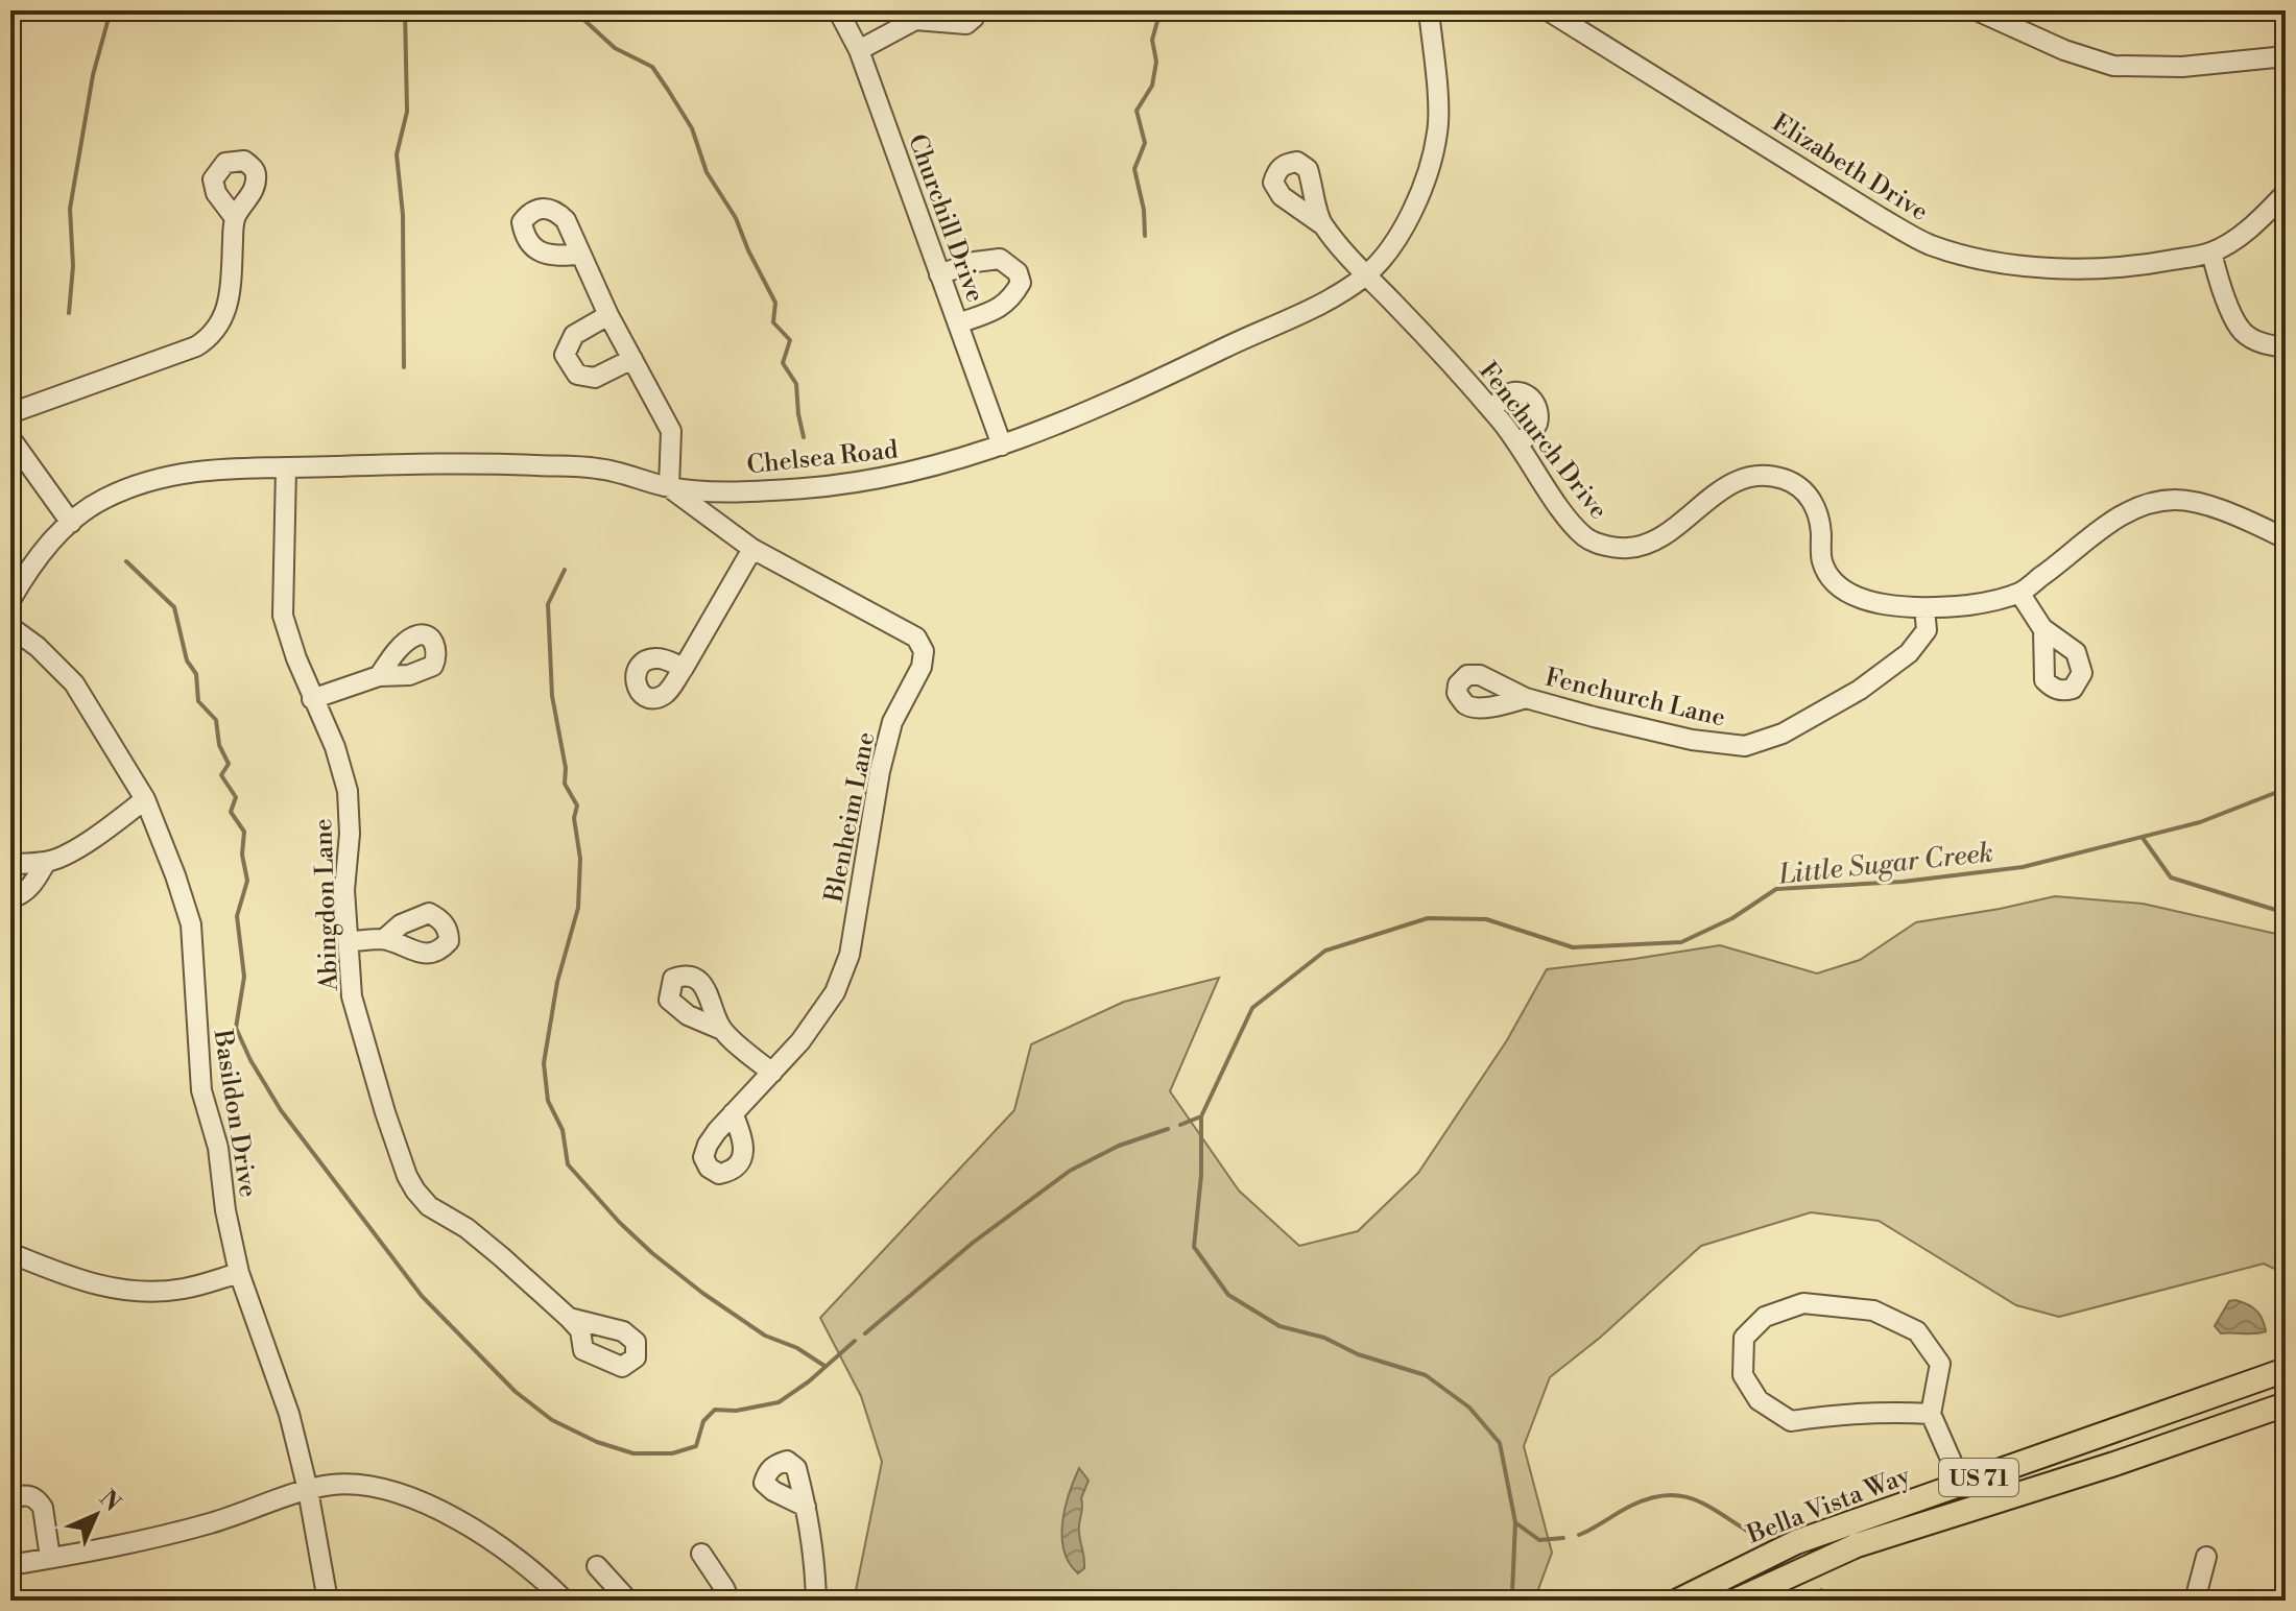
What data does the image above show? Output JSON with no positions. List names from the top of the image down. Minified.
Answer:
{"streets":{"main road":["US 71","Bella Vista Way"],"street":["Elizabeth Drive","Churchill Drive","Fenchurch Drive","Chelsea Road","Fenchurch Lane","Blenheim Lane","Abingdon Lane","Basildon Drive"]},"crossings":[["Churchill Drive","Chelsea Road"],["Fenchurch Drive","Chelsea Road"],["Fenchurch Drive","Fenchurch Lane"],["Chelsea Road","Blenheim Lane"],["Chelsea Road","Abingdon Lane"]],"water":["Little Sugar Creek"],"north":"top right"}
